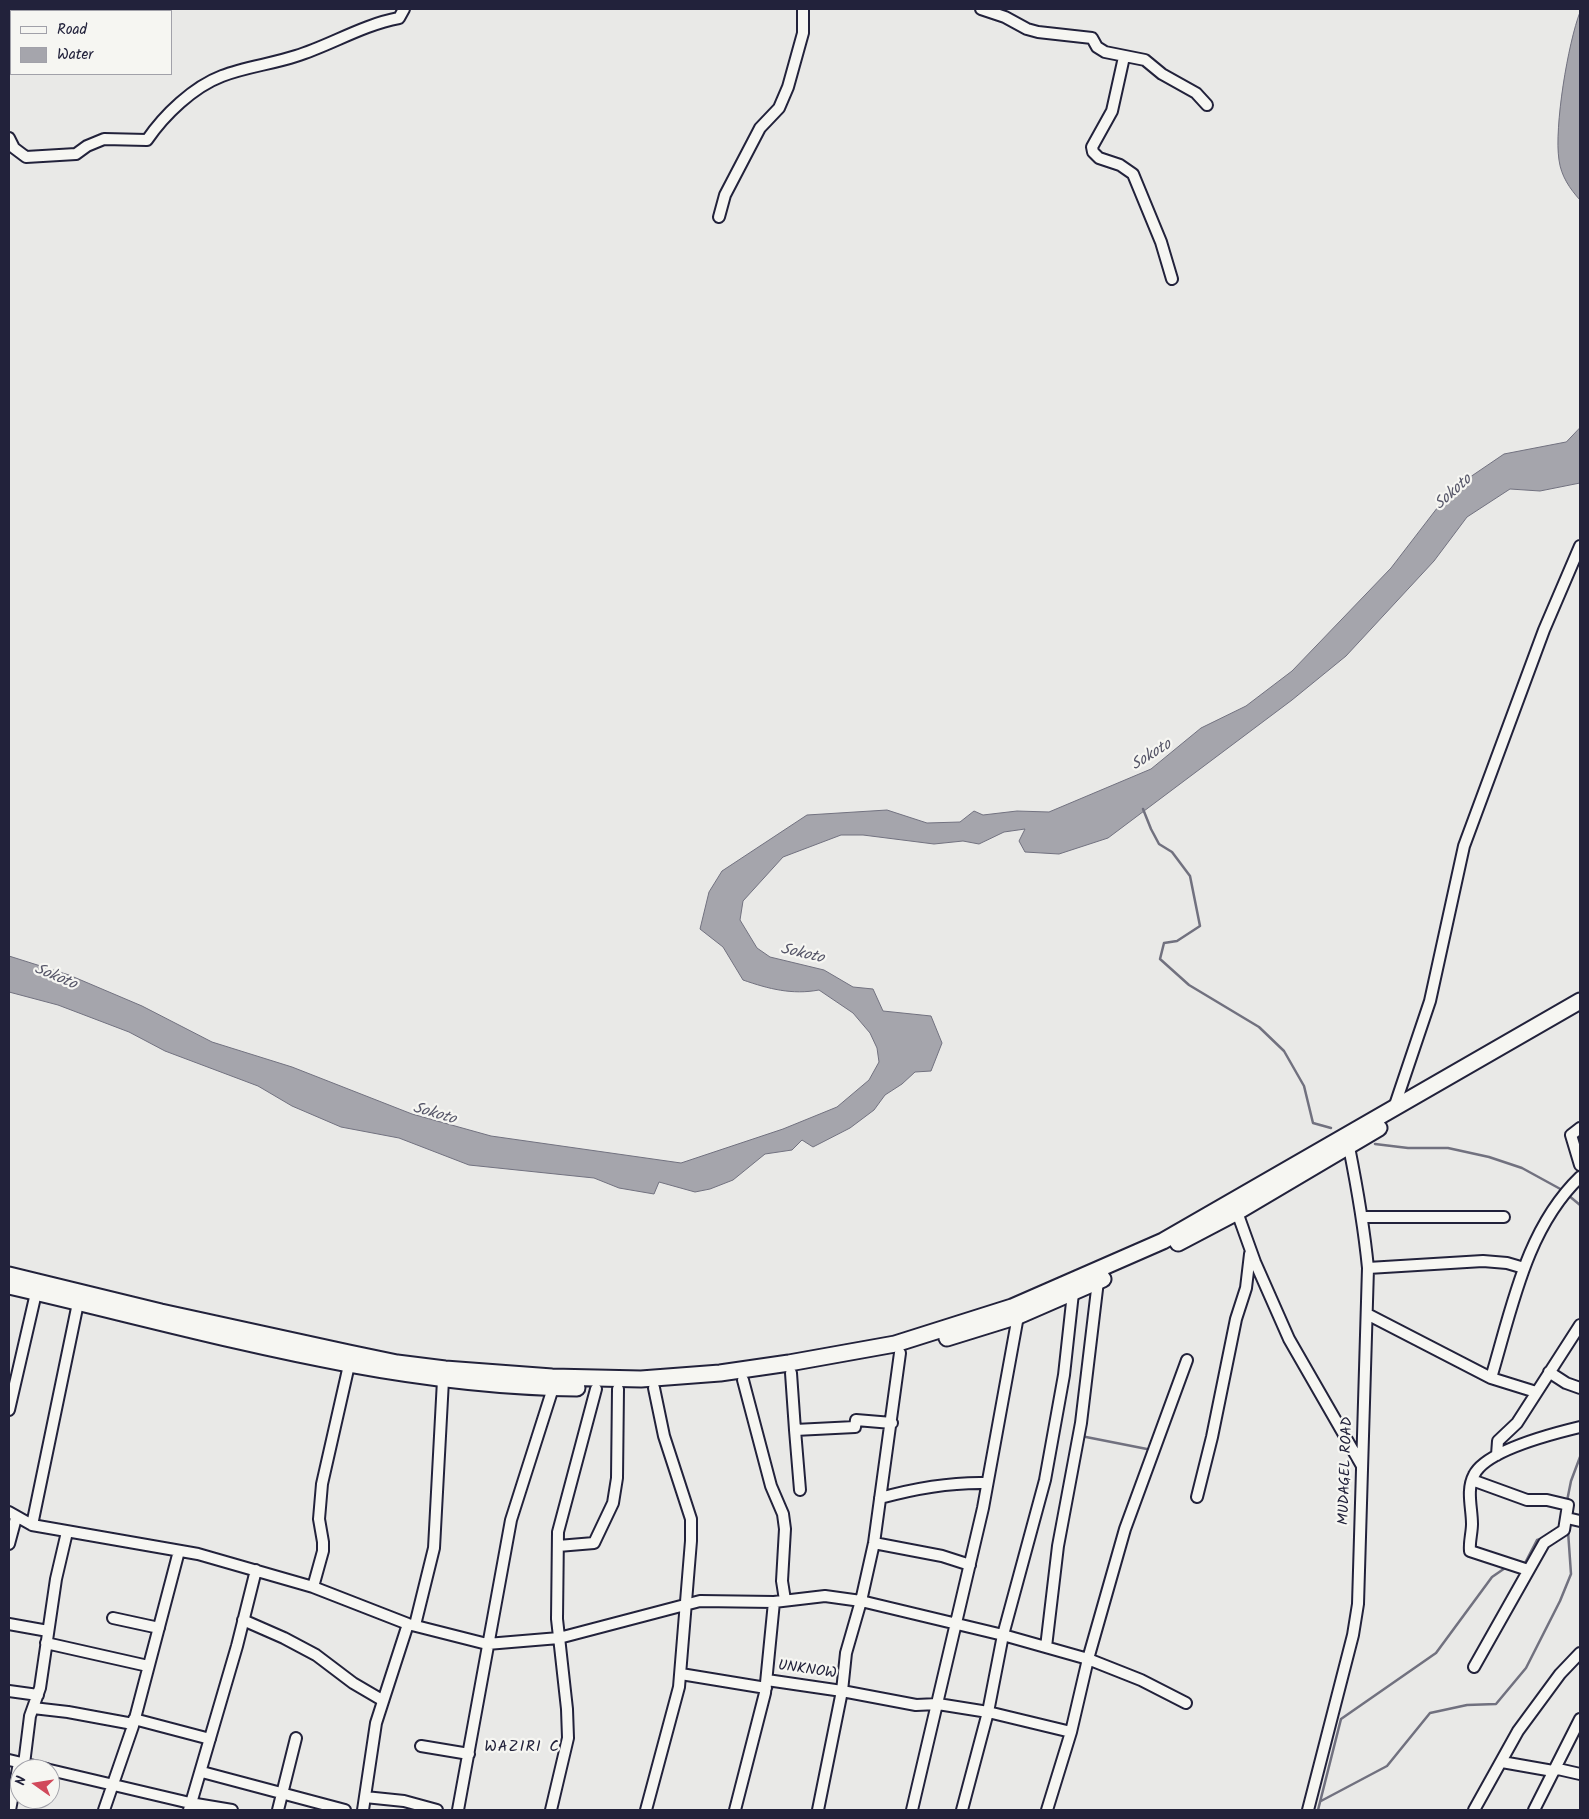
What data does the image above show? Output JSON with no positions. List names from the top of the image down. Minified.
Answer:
{"streets":{"street":["MUDAGEL ROAD","UNKNOW"]},"districts":["WAZIRI C"],"water":["Sokoto"],"legend":["Road","Water"],"north":"left"}
